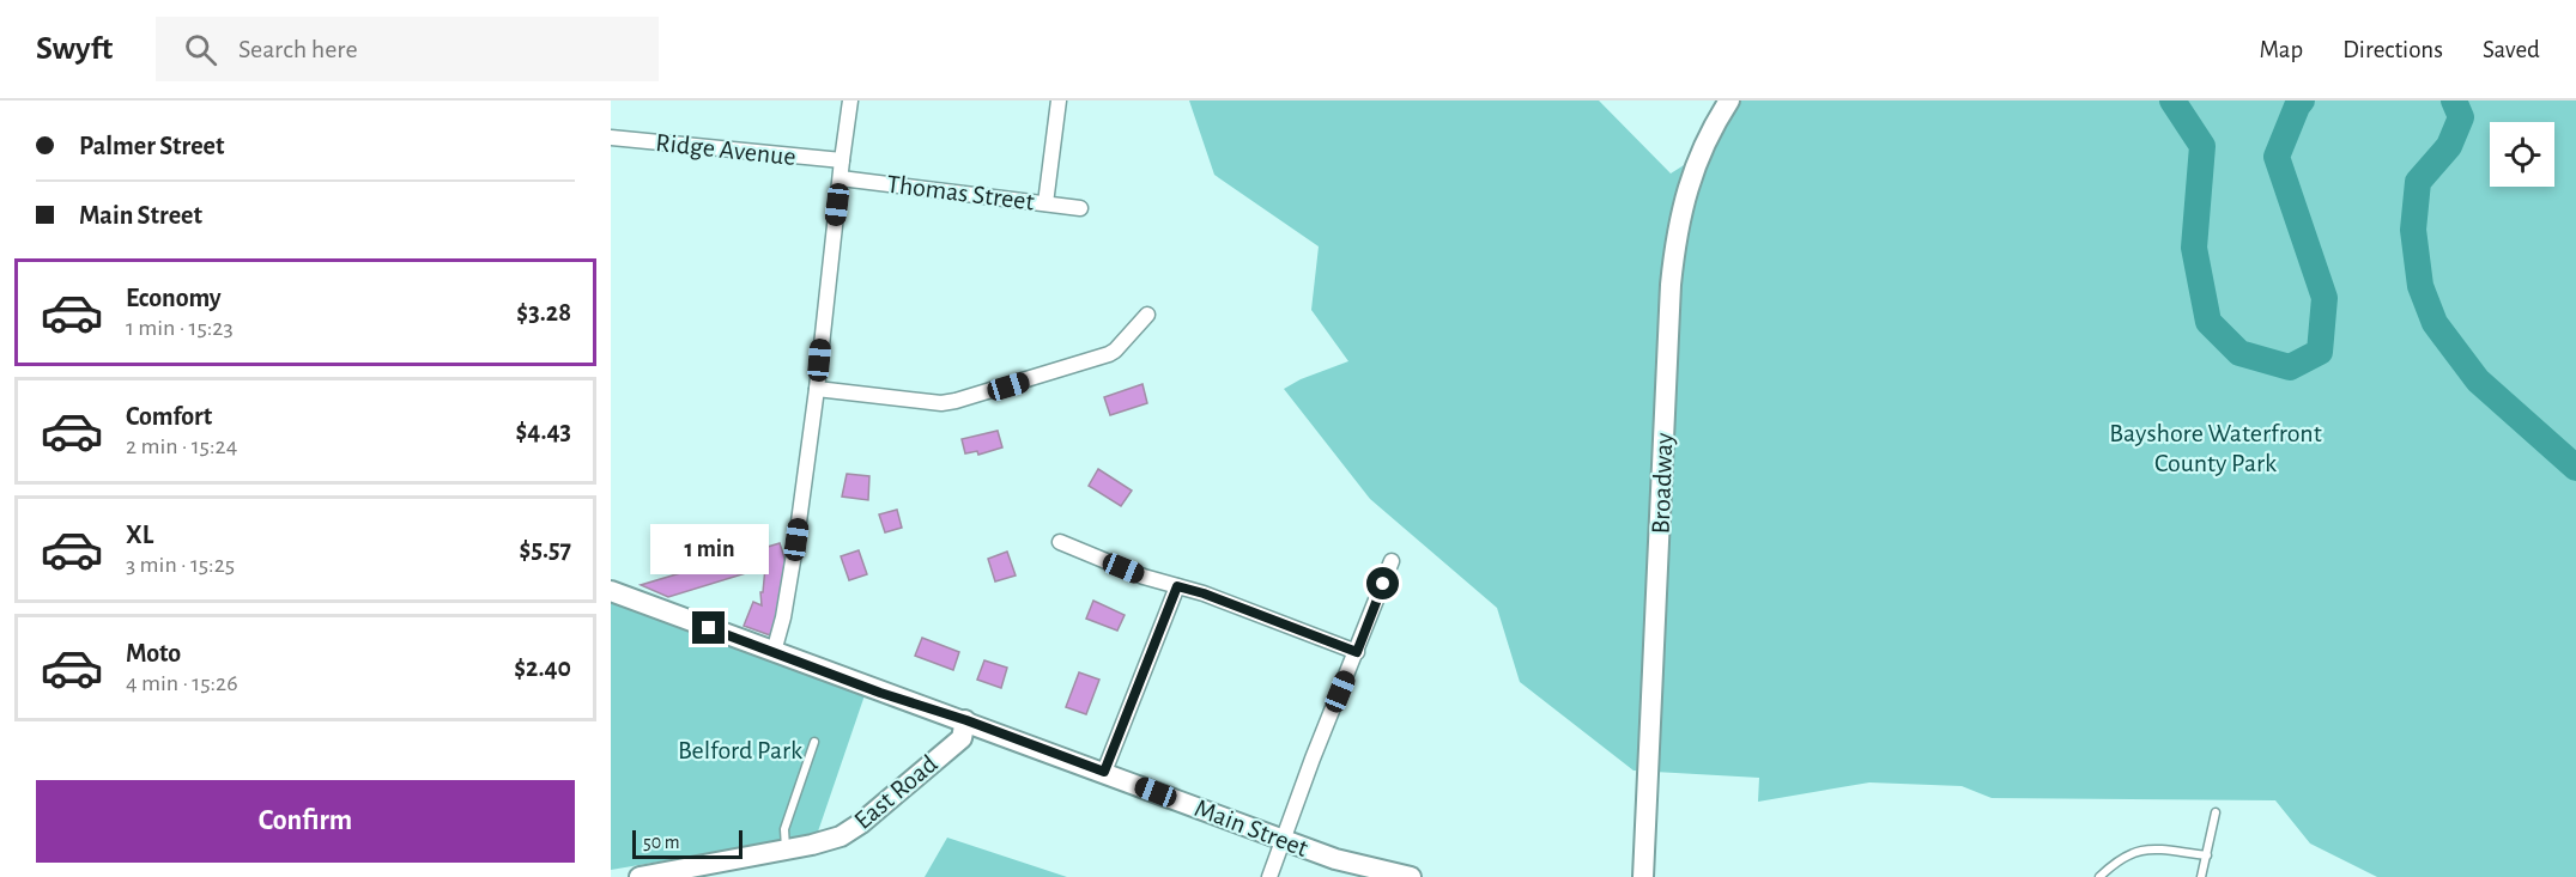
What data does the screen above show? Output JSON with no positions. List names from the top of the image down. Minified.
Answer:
{"streets":{"street":["Ridge Avenue","Thomas Street","Broadway","East Road","Main Street"]},"crossings":[["East Road","Main Street"]],"parks":["Bayshore Waterfront County Park","Belford Park"],"scale_bar":"50 m","page":{"header":"Swyft","search":"Search here","nav":["Map","Directions","Saved"],"banner":["Palmer Street","Main Street"],"list":[{"name":"Economy","note":"1 min · 15:23","value":"$3.28"},{"name":"Comfort","note":"2 min · 15:24","value":"$4.43"},{"name":"XL","note":"3 min · 15:25","value":"$5.57"},{"name":"Moto","note":"4 min · 15:26","value":"$2.40"}],"bubble":"1 min","buttons":"Confirm","scale":"50 m"}}
